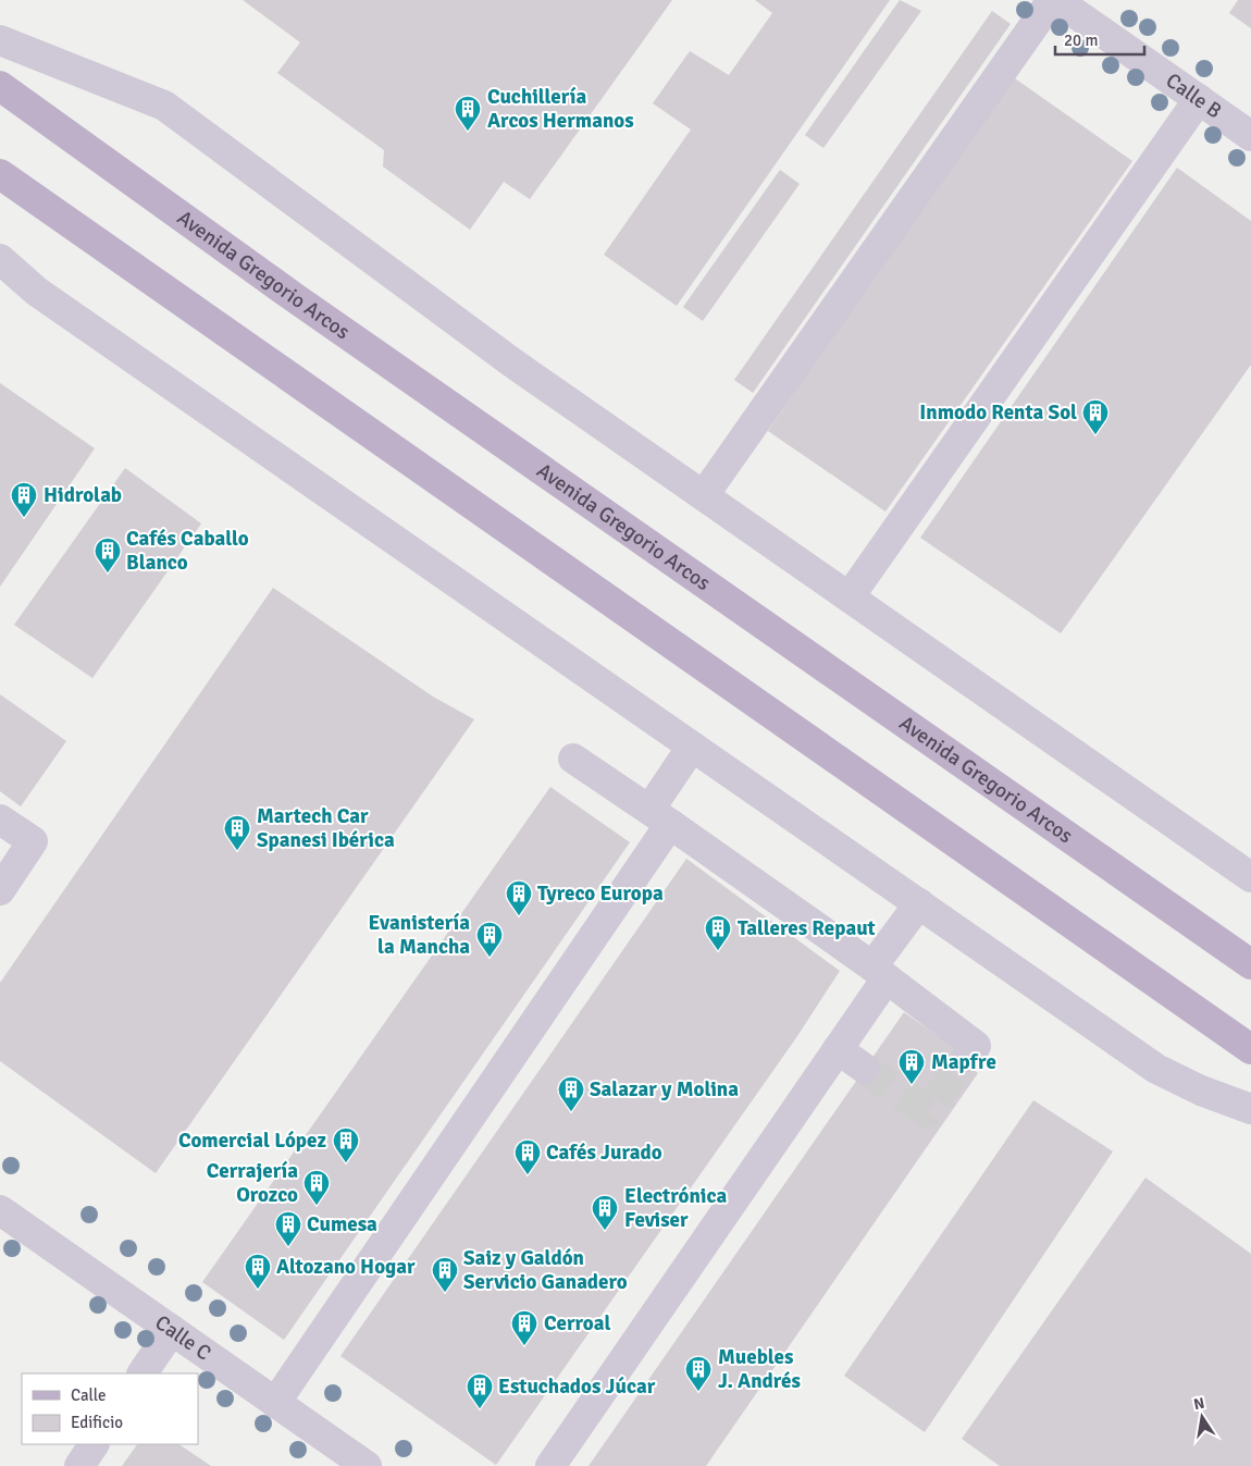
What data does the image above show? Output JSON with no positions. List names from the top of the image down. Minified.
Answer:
{"streets":{"main road":["Avenida Gregorio Arcos"],"street":["Calle B","Calle C"]},"places":{"building":["Cuchillería Arcos Hermanos","Inmodo Renta Sol","Hidrolab","Cafés Caballo Blanco","Martech Car Spanesi Ibérica","Tyreco Europa","Talleres Repaut","Evanistería la Mancha","Mapfre","Salazar y Molina","Comercial López","Cafés Jurado","Cerrajería Orozco","Electrónica Feviser","Cumesa","Altozano Hogar","Saiz y Galdón Servicio Ganadero","Cerroal","Muebles J. Andrés","Estuchados Júcar"]},"legend":["Calle","Edificio"],"scale_bar":"20 m","north":"top"}
